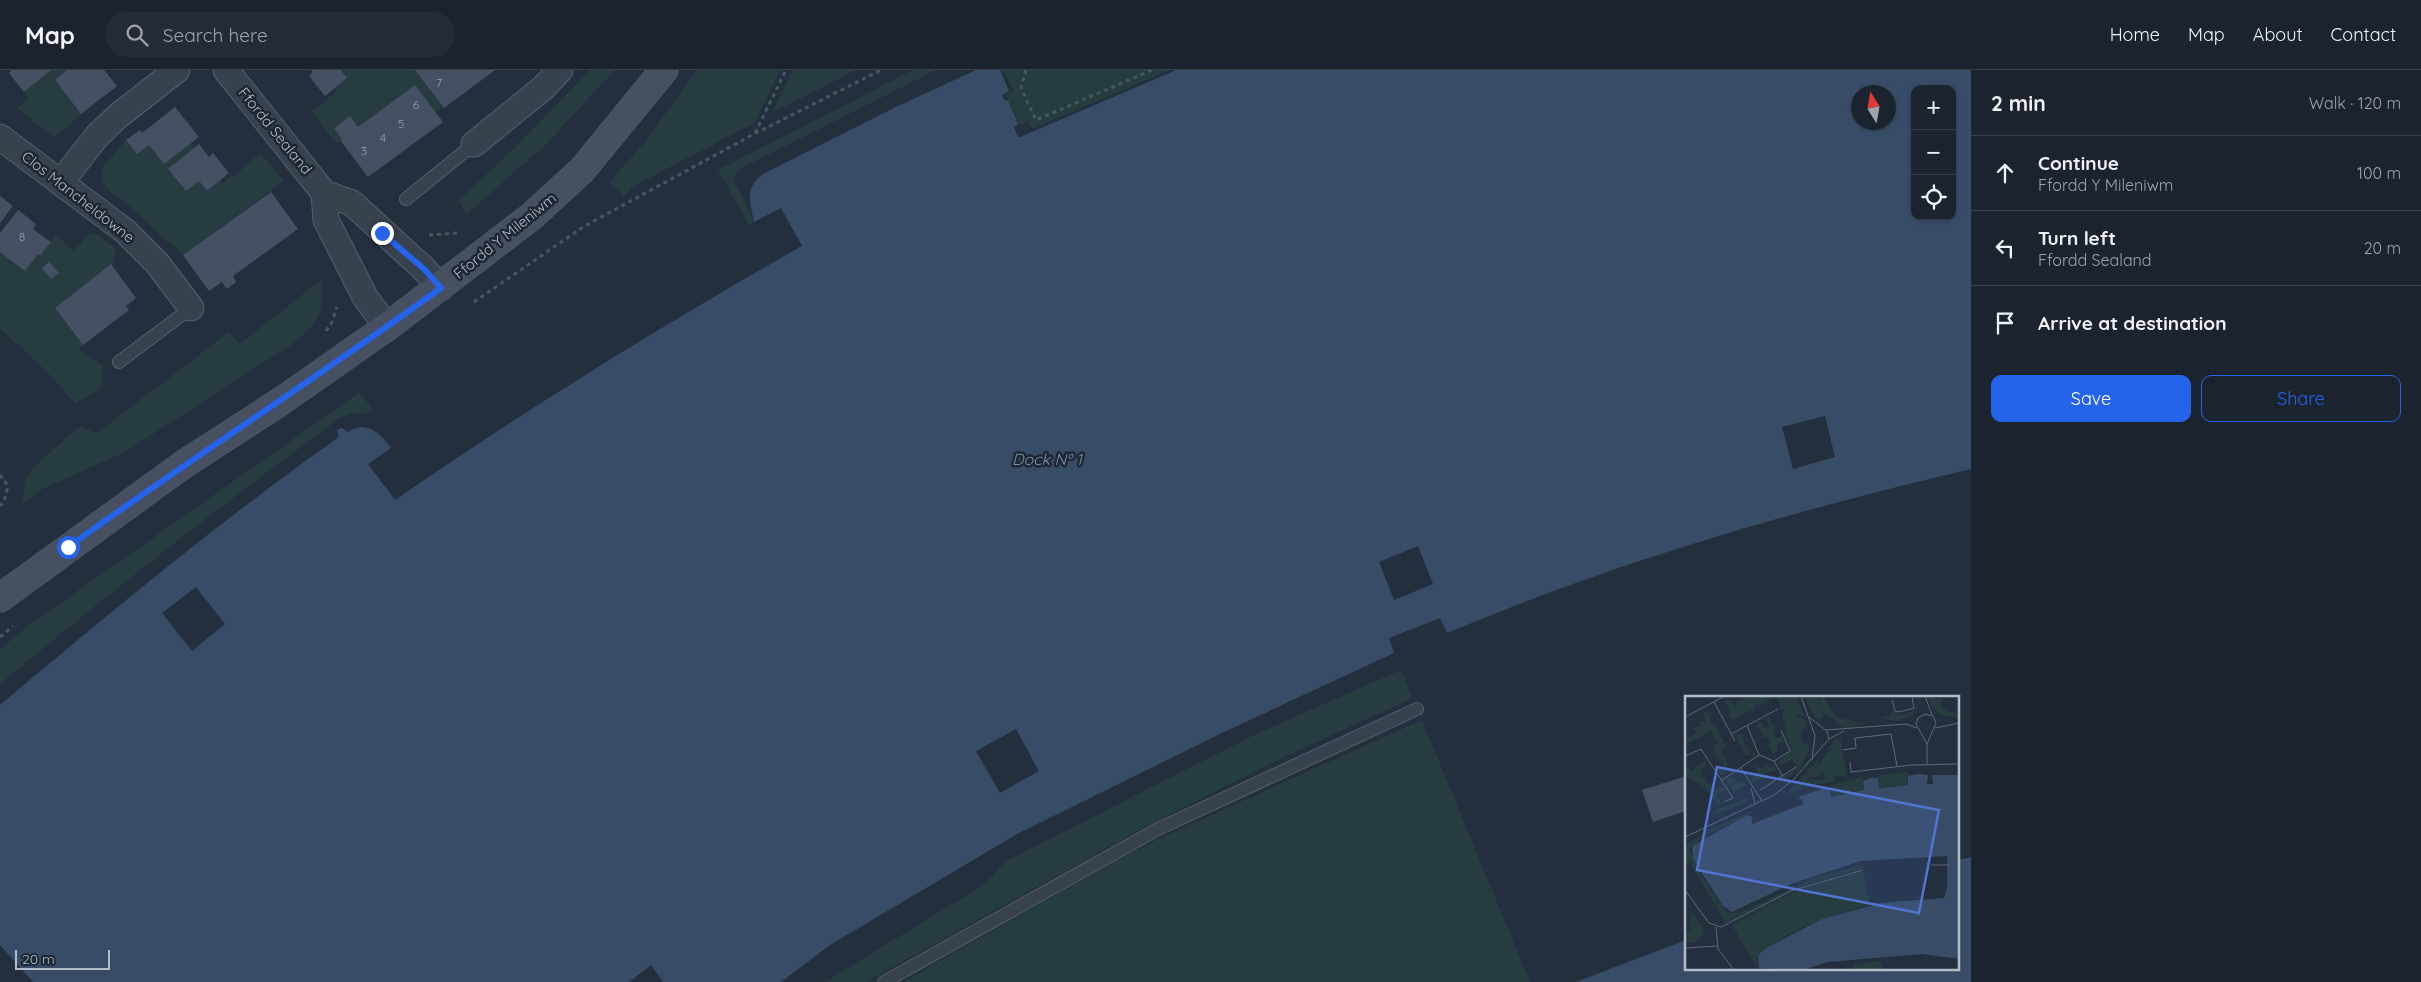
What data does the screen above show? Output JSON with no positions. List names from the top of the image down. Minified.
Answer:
{"streets":{"street":["Ffordd Sealand","Clos Mancheldowne","Ffordd Y Mileniwm"]},"crossings":[["Ffordd Sealand","Ffordd Y Mileniwm"]],"water":["Dock Nº 1"],"house_numbers":["7","6","5","4","3","8"],"scale_bar":"20 m","north":"top","page":{"header":"Map","search":"Search here","nav":["Home","Map","About","Contact"],"heading":["2 min","Walk · 120 m"],"map_buttons":["+","−"],"list":[["Continue","Ffordd Y Mileniwm","100 m"],["Turn left","Ffordd Sealand","20 m"],"Arrive at destination"],"buttons":["Save","Share"],"scale":"20 m"}}
